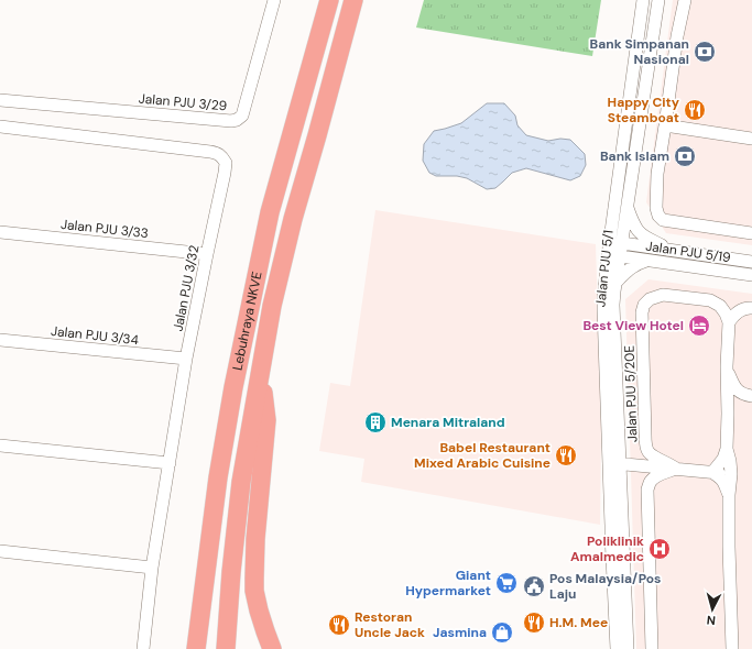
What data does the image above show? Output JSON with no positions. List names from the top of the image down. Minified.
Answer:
{"streets":{"highway":["Lebuhraya NKVE"],"street":["Jalan PJU 3/29","Jalan PJU 3/33","Jalan PJU 5/19","Jalan PJU 5/1","Jalan PJU 3/32","Jalan PJU 3/34","Jalan PJU 5/20E"]},"crossings":[["Jalan PJU 3/33","Jalan PJU 3/32"],["Jalan PJU 5/19","Jalan PJU 5/1"],["Jalan PJU 3/32","Jalan PJU 3/34"]],"places":{"bank":["Bank Simpanan Nasional","Bank Islam"],"restaurant":["Happy City Steamboat","Babel Restaurant Mixed Arabic Cuisine","H.M. Mee","Restoran Uncle Jack"],"hotel":["Best View Hotel"],"building":["Menara Mitraland"],"hospital":["Poliklinik Amalmedic"],"supermarket":["Giant Hypermarket"],"public building":["Pos Malaysia/Pos Laju"],"shop":["Jasmina"]},"north":"bottom"}
